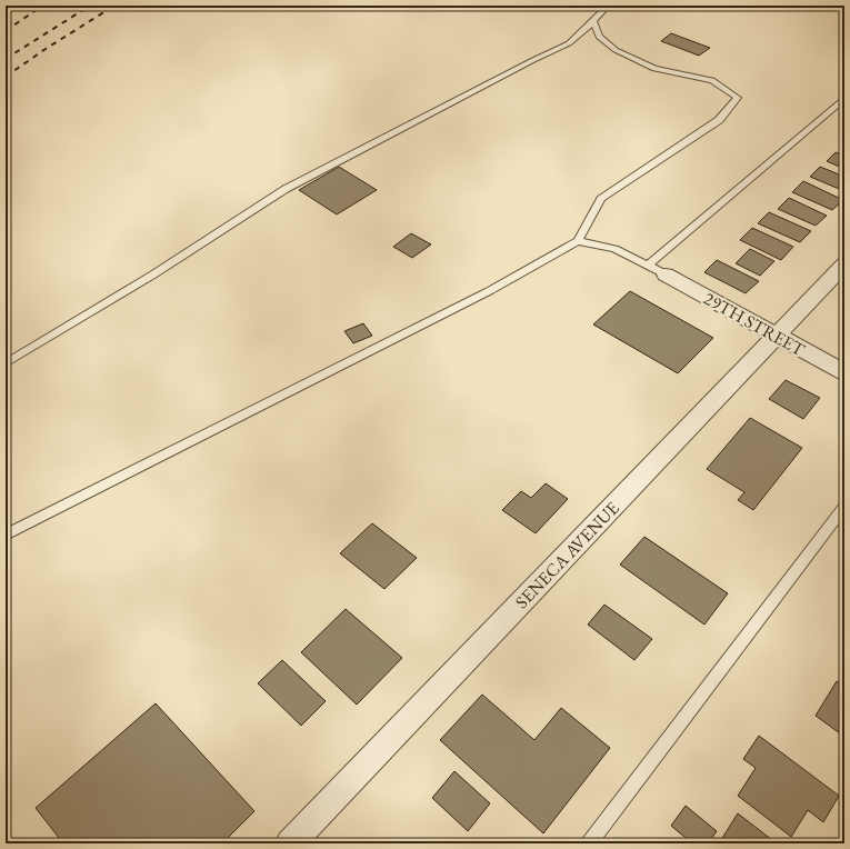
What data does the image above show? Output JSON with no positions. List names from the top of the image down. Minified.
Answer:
{"streets":{"street":["29TH STREET","SENECA AVENUE"]},"crossings":[["29TH STREET","SENECA AVENUE"]]}
